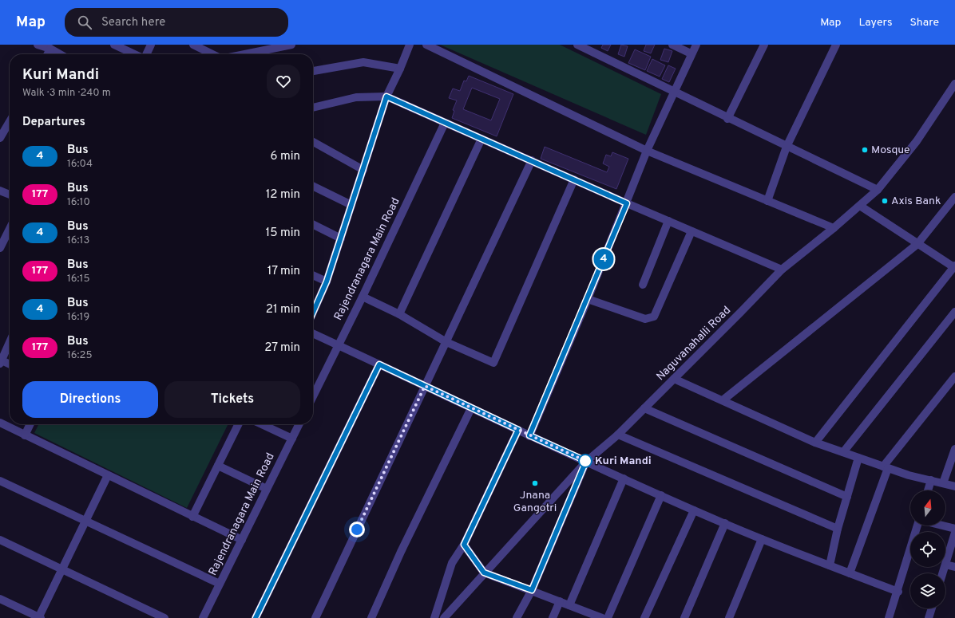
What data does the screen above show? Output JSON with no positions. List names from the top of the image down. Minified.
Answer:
{"streets":{"street":["Rajendranagara Main Road","Naguvanahalli Road"]},"places":["Mosque","Axis Bank","Kuri Mandi","Jnana Gangotri"],"lines":["bus line 4"],"north":"top","page":{"header":"Map","search":"Search here","nav":["Map","Layers","Share"],"on_map":"4","heading":[["Kuri Mandi","Walk · 3 min · 240 m"],"Departures"],"list":[{"mark":"4","name":"Bus","note":"16:04","value":"6 min"},{"mark":"177","name":"Bus","note":"16:10","value":"12 min"},{"mark":"4","name":"Bus","note":"16:13","value":"15 min"},{"mark":"177","name":"Bus","note":"16:15","value":"17 min"},{"mark":"4","name":"Bus","note":"16:19","value":"21 min"},{"mark":"177","name":"Bus","note":"16:25","value":"27 min"}],"buttons":["Directions","Tickets"]}}
